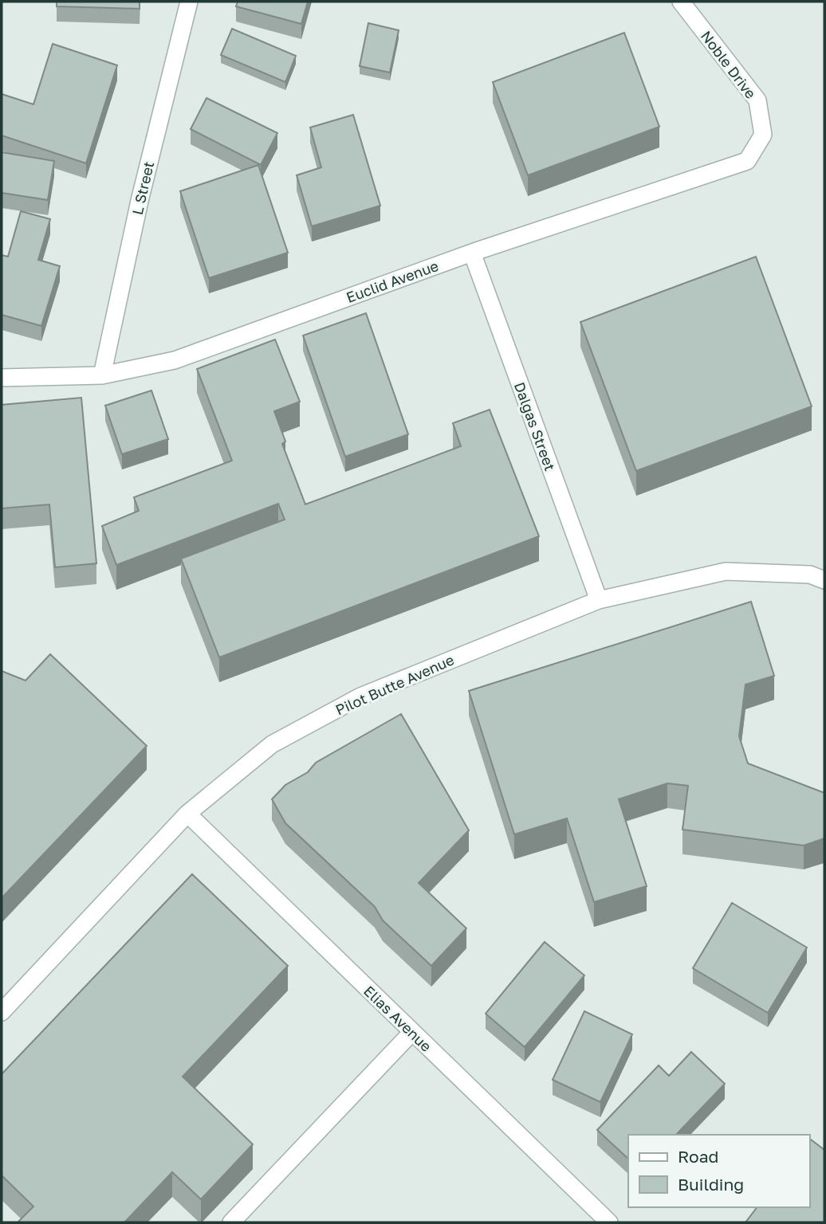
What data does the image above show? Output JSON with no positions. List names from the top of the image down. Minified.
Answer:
{"streets":{"street":["Noble Drive","L Street","Euclid Avenue","Dalgas Street","Pilot Butte Avenue","Elias Avenue"]},"crossings":[["Noble Drive","Euclid Avenue"],["L Street","Euclid Avenue"],["Euclid Avenue","Dalgas Street"],["Dalgas Street","Pilot Butte Avenue"],["Pilot Butte Avenue","Elias Avenue"]],"legend":["Road","Building"]}
